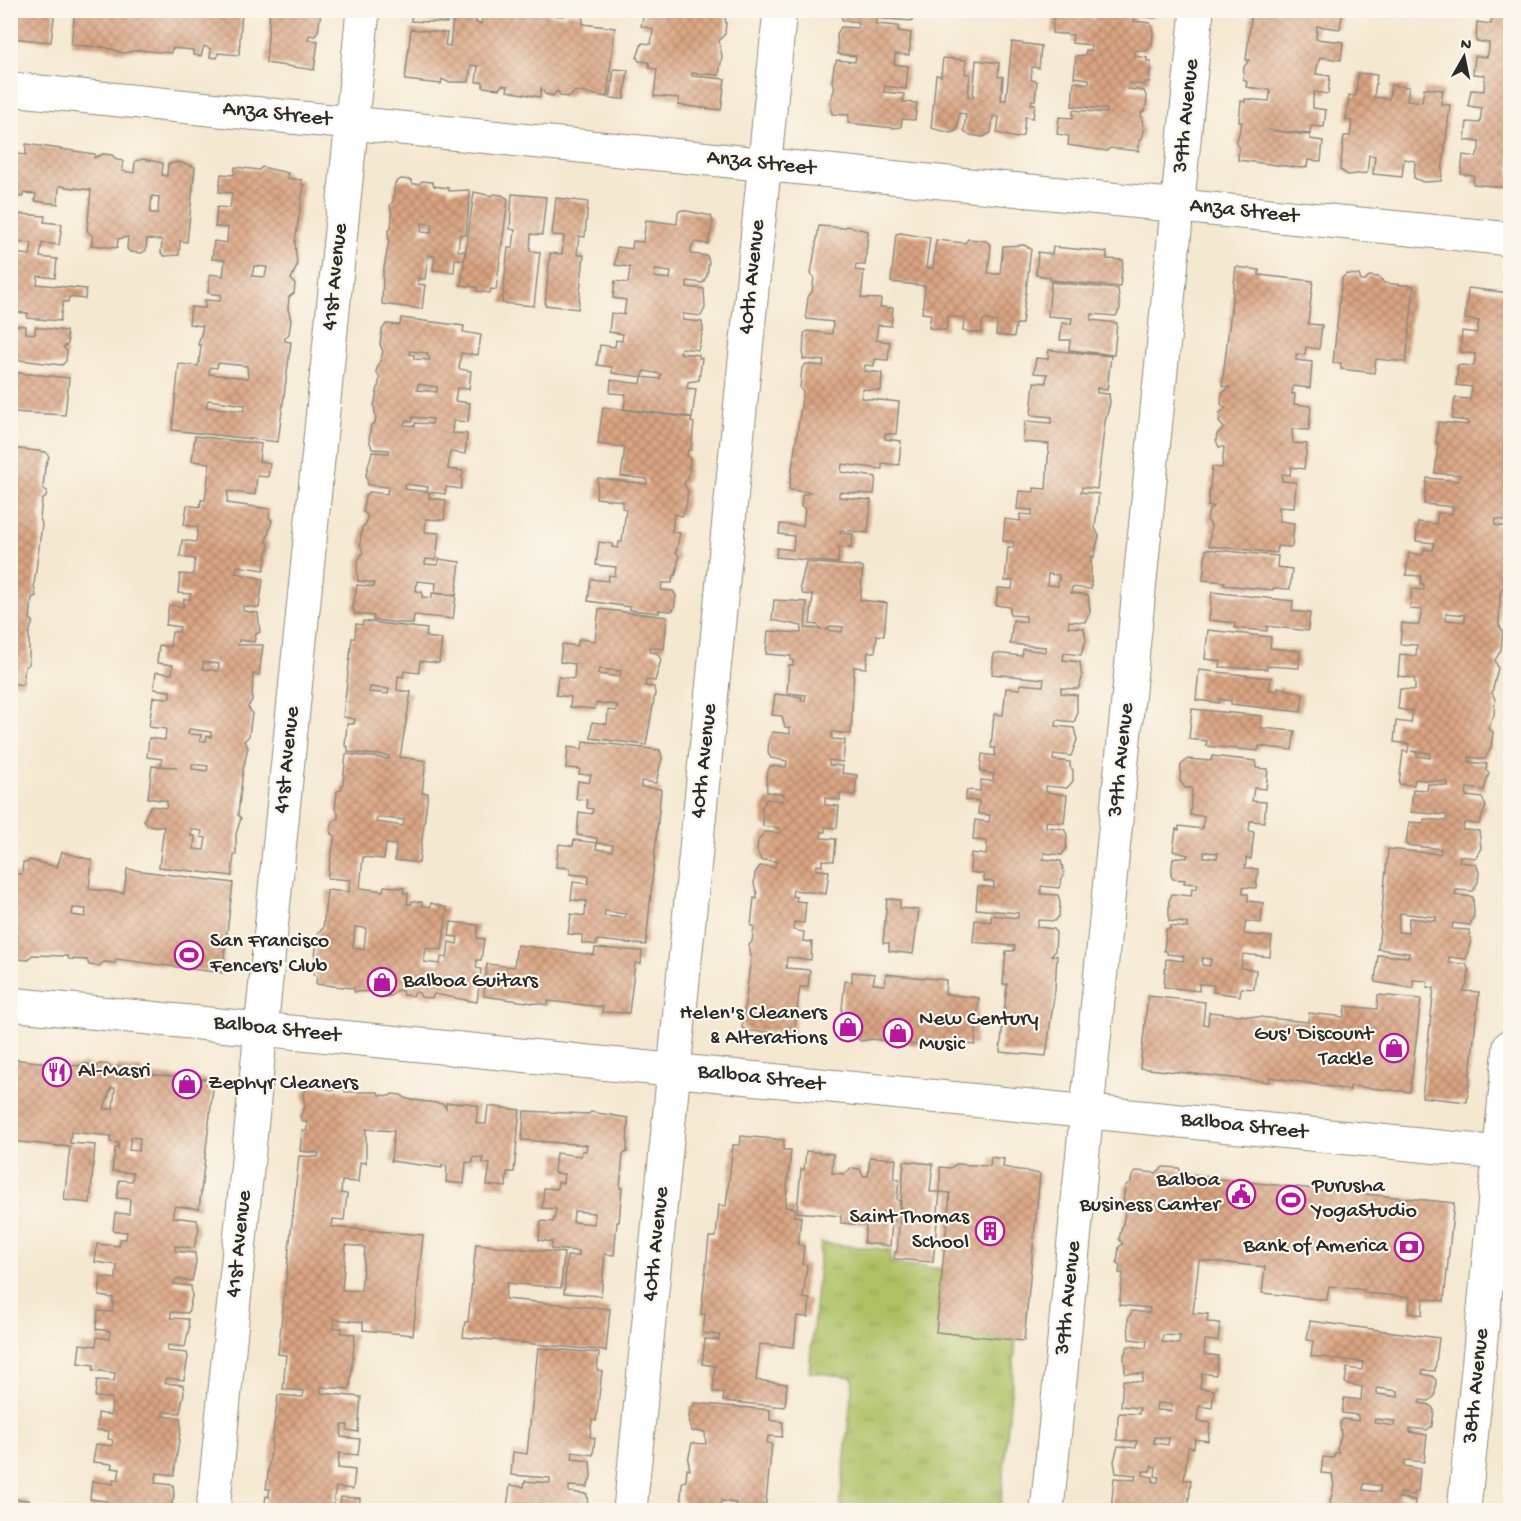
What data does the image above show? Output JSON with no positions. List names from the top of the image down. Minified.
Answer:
{"streets":{"street":["Anza Street","39th Avenue","41st Avenue","40th Avenue","Balboa Street","38th Avenue"]},"crossings":[["Anza Street","39th Avenue"],["Anza Street","41st Avenue"],["Anza Street","40th Avenue"],["39th Avenue","Balboa Street"],["41st Avenue","Balboa Street"],["40th Avenue","Balboa Street"],["Balboa Street","38th Avenue"]],"places":{"sports":["San Francisco Fencers' Club","Purusha YogaStudio"],"shop":["Balboa Guitars","Helen's Cleaners & Alterations","New Century Music","Gus' Discount Tackle","Zephyr Cleaners"],"restaurant":["Al-Masri"],"public building":["Balboa Business Canter"],"building":["Saint Thomas School"],"bank":["Bank of America"]},"north":"top"}
